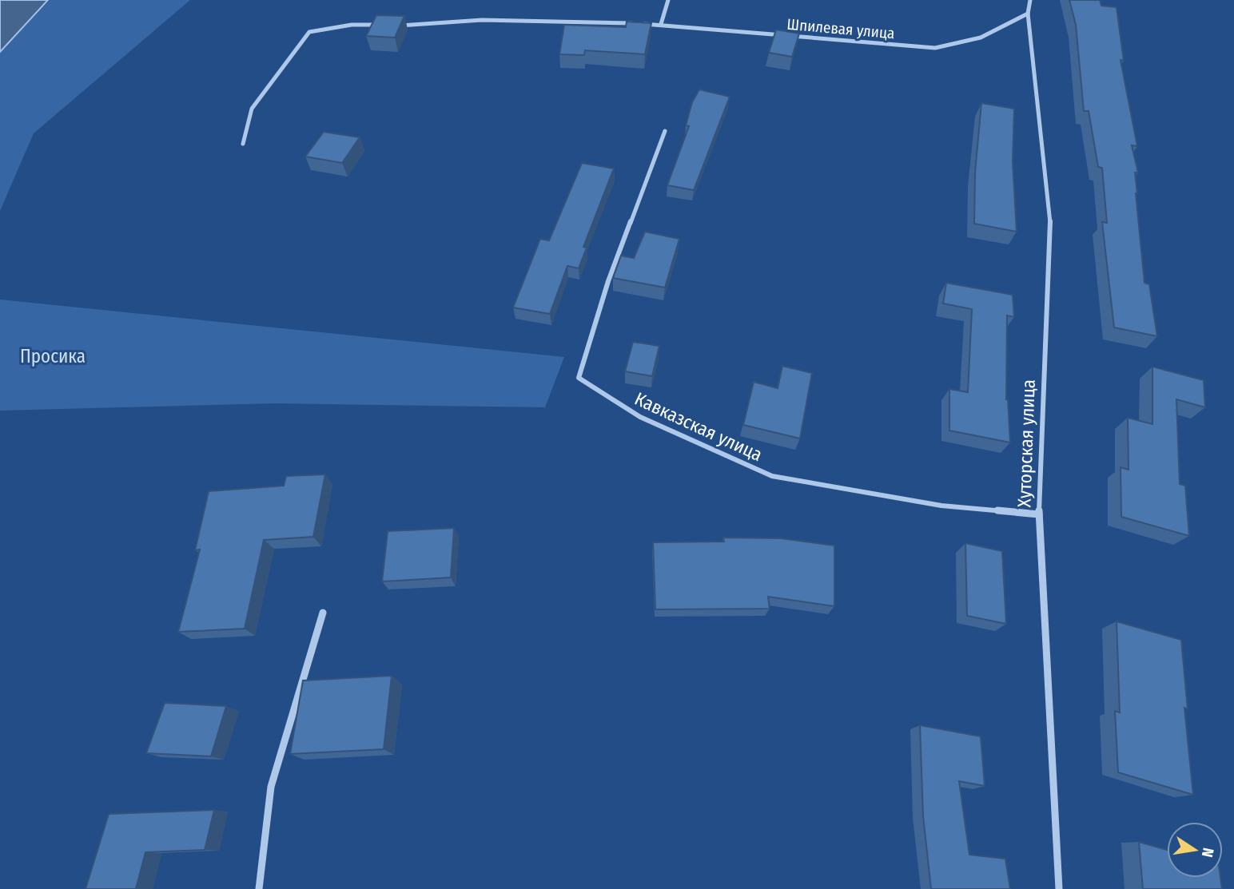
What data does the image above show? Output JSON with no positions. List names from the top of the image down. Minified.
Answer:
{"streets":{"street":["Шпилевая улица","Кавказская улица","Хуторская улица"]},"crossings":[["Шпилевая улица","Хуторская улица"],["Кавказская улица","Хуторская улица"]],"parks":["Просика"],"north":"right"}
